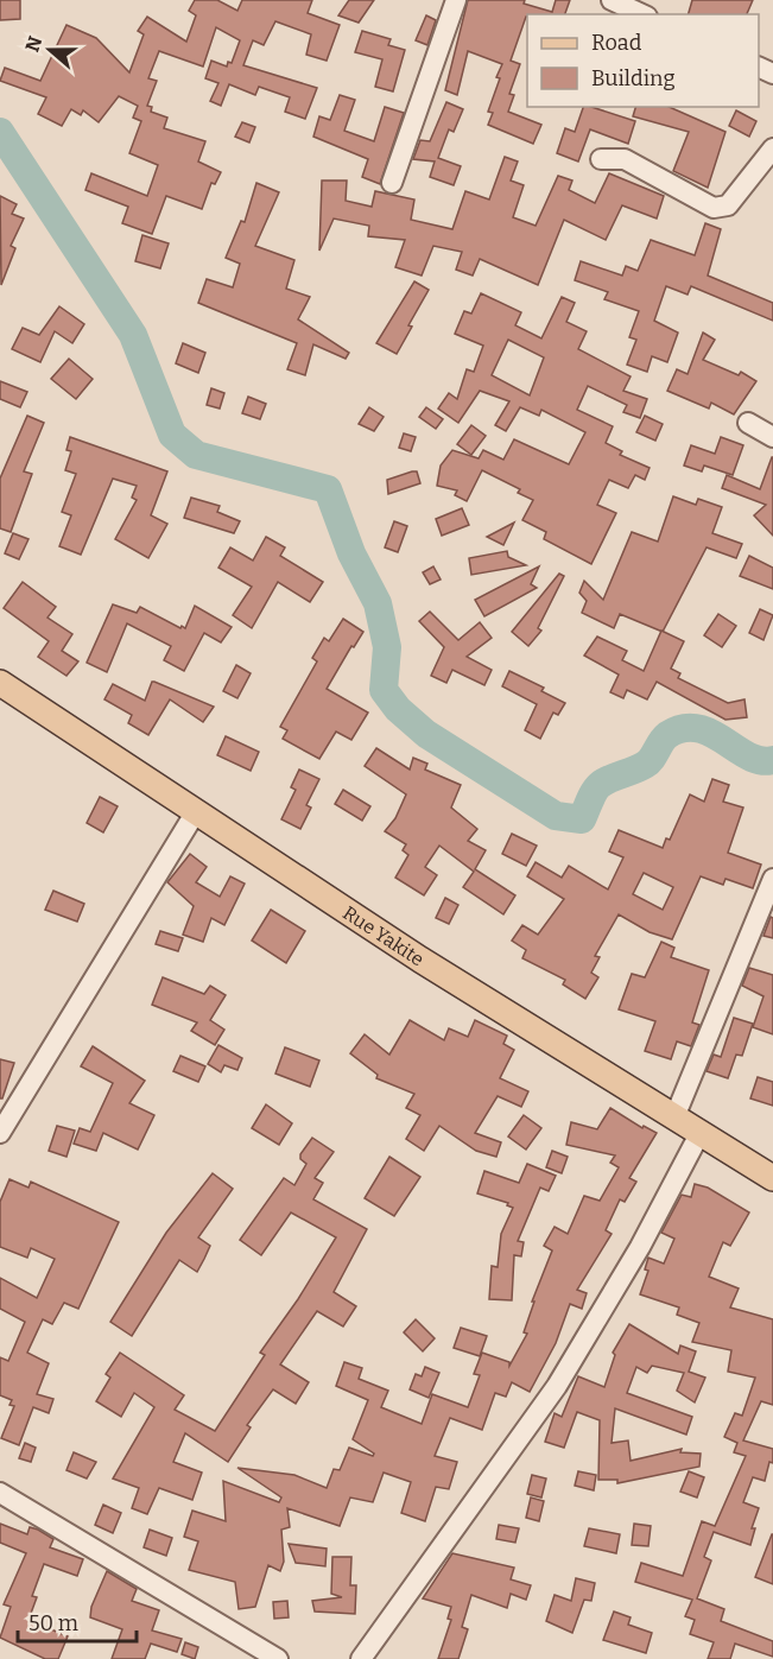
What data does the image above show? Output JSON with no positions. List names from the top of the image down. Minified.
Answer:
{"streets":{"main road":["Rue Yakite"]},"legend":["Road","Building"],"scale_bar":"50 m","north":"left"}
